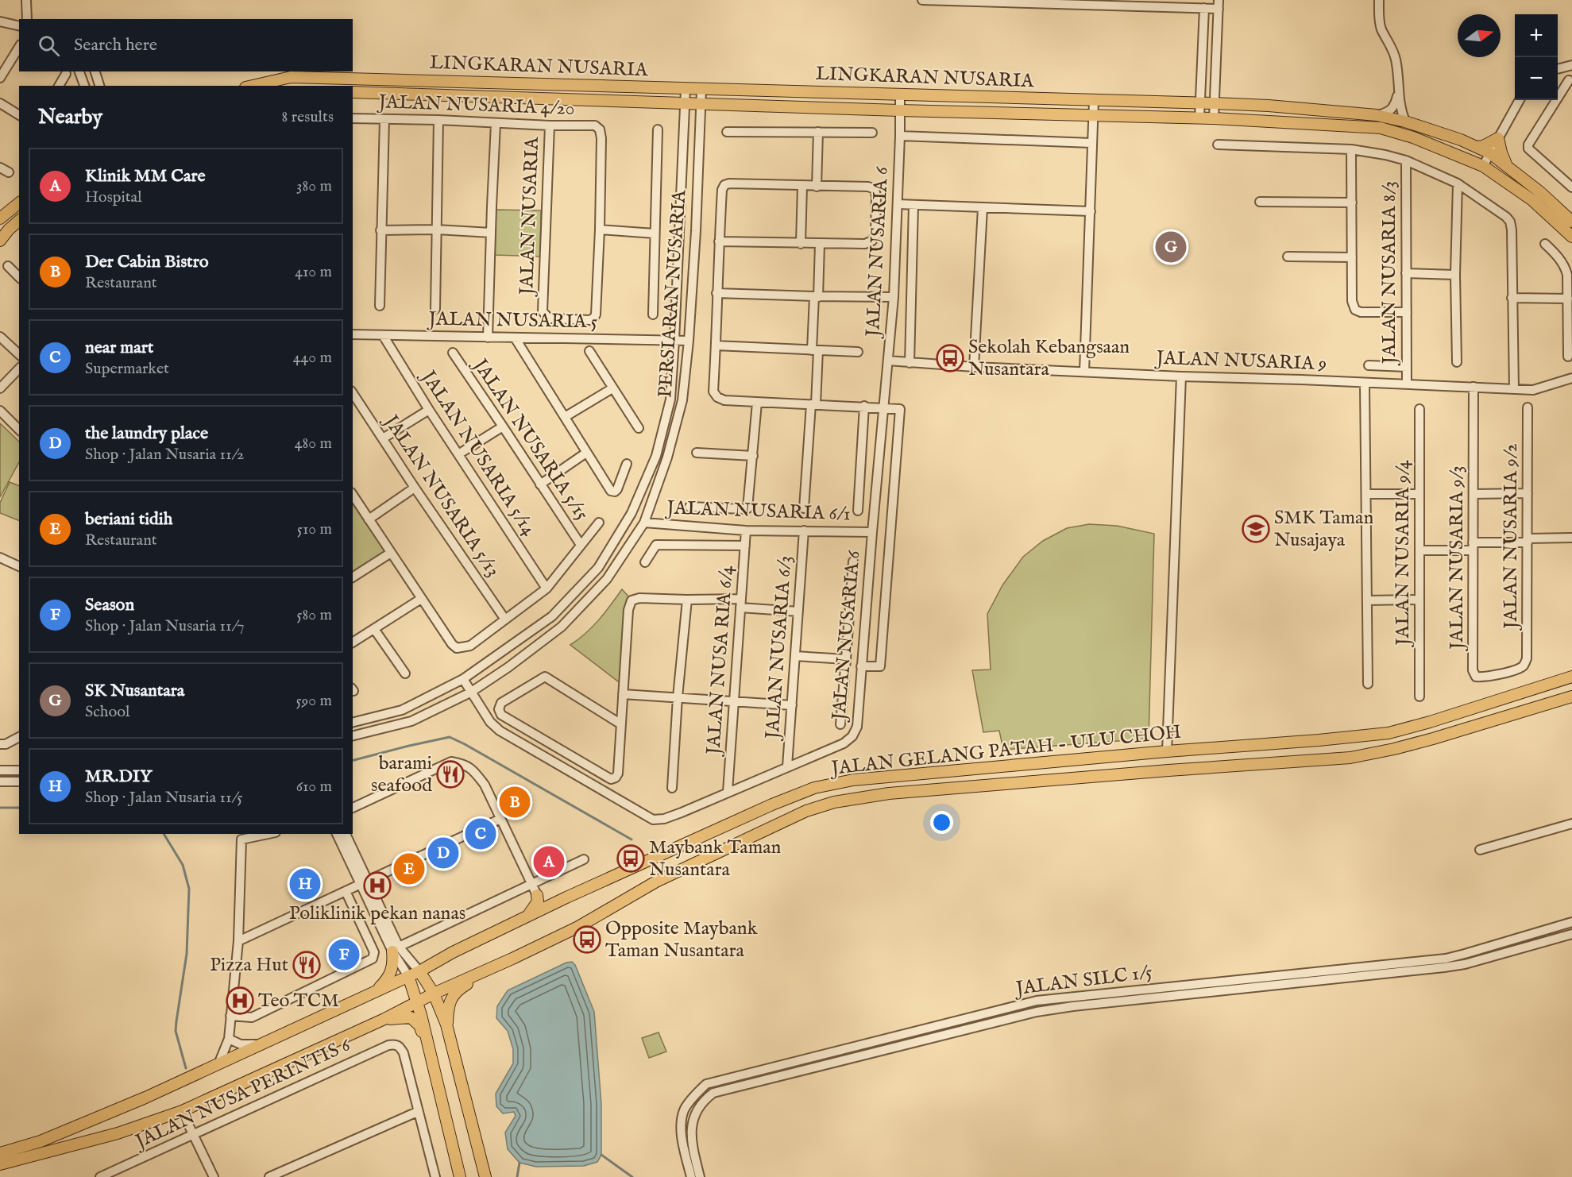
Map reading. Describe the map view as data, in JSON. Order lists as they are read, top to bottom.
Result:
{
  "streets": {
    "main road": ["LINGKARAN NUSARIA", "JALAN GELANG PATAH - ULU CHOH"],
    "street": [
      "JALAN NUSARIA 4/20",
      "JALAN NUSARIA",
      "JALAN NUSARIA 6",
      "JALAN NUSARIA 8/3",
      "PERSIARAN NUSARIA",
      "JALAN NUSARIA 5",
      "JALAN NUSARIA 9",
      "JALAN NUSARIA 5/15",
      "JALAN NUSARIA 5/14",
      "JALAN NUSARIA 5/13",
      "JALAN NUSARIA 6/1",
      "JALAN NUSARIA 9/2",
      "JALAN NUSARIA 9/4",
      "JALAN NUSARIA 9/3",
      "JALAN NUSARIA 6/3",
      "JALAN NUSA RIA 6/4",
      "JALAN SILC 1/5",
      "JALAN NUSA PERINTIS 6"
    ]
  },
  "crossings": [
    ["LINGKARAN NUSARIA", "JALAN NUSARIA 6"],
    ["LINGKARAN NUSARIA", "PERSIARAN NUSARIA"],
    ["JALAN NUSARIA 4/20", "JALAN NUSARIA"],
    ["JALAN NUSARIA 6", "PERSIARAN NUSARIA"],
    ["JALAN NUSARIA 6", "JALAN NUSARIA 9"],
    ["JALAN NUSARIA 6", "JALAN NUSARIA 6/1"],
    ["JALAN NUSARIA 6", "JALAN NUSARIA 6/3"],
    ["JALAN NUSARIA 6", "JALAN NUSA RIA 6/4"],
    ["PERSIARAN NUSARIA", "JALAN NUSARIA 5"],
    ["PERSIARAN NUSARIA", "JALAN NUSARIA 6/1"],
    ["JALAN NUSARIA 5", "JALAN NUSARIA 5/14"],
    ["JALAN NUSARIA 6/1", "JALAN NUSARIA 6/3"],
    ["JALAN NUSARIA 6/1", "JALAN NUSA RIA 6/4"],
    ["JALAN NUSARIA 9/2", "JALAN NUSARIA 9/3"]
  ],
  "places": {
    "bus stop": ["Sekolah Kebangsaan Nusantara", "Maybank Taman Nusantara", "Opposite Maybank Taman Nusantara"],
    "school or university": ["SMK Taman Nusajaya"],
    "restaurant": ["barami seafood", "Pizza Hut"],
    "hospital": ["Poliklinik pekan nanas", "Teo TCM"]
  },
  "north": "right",
  "page": {
    "map_buttons": ["+", "−"],
    "search": "Search here",
    "heading": ["Nearby", "8 results"],
    "list": [
      {
        "mark": "A",
        "name": "Klinik MM Care",
        "note": "Hospital",
        "value": "380 m"
      },
      {
        "mark": "B",
        "name": "Der Cabin Bistro",
        "note": "Restaurant",
        "value": "410 m"
      },
      {
        "mark": "C",
        "name": "near mart",
        "note": "Supermarket",
        "value": "440 m"
      },
      {
        "mark": "D",
        "name": "the laundry place",
        "note": "Shop · Jalan Nusaria 11/2",
        "value": "480 m"
      },
      {
        "mark": "E",
        "name": "beriani tidih",
        "note": "Restaurant",
        "value": "510 m"
      },
      {
        "mark": "F",
        "name": "Season",
        "note": "Shop · Jalan Nusaria 11/7",
        "value": "580 m"
      },
      {
        "mark": "G",
        "name": "SK Nusantara",
        "note": "School",
        "value": "590 m"
      },
      {
        "mark": "H",
        "name": "MR.DIY",
        "note": "Shop · Jalan Nusaria 11/5",
        "value": "610 m"
      }
    ],
    "pins": [
      "G",
      "B",
      "C",
      "D",
      "A",
      "E",
      "H",
      "F"
    ]
  }
}
